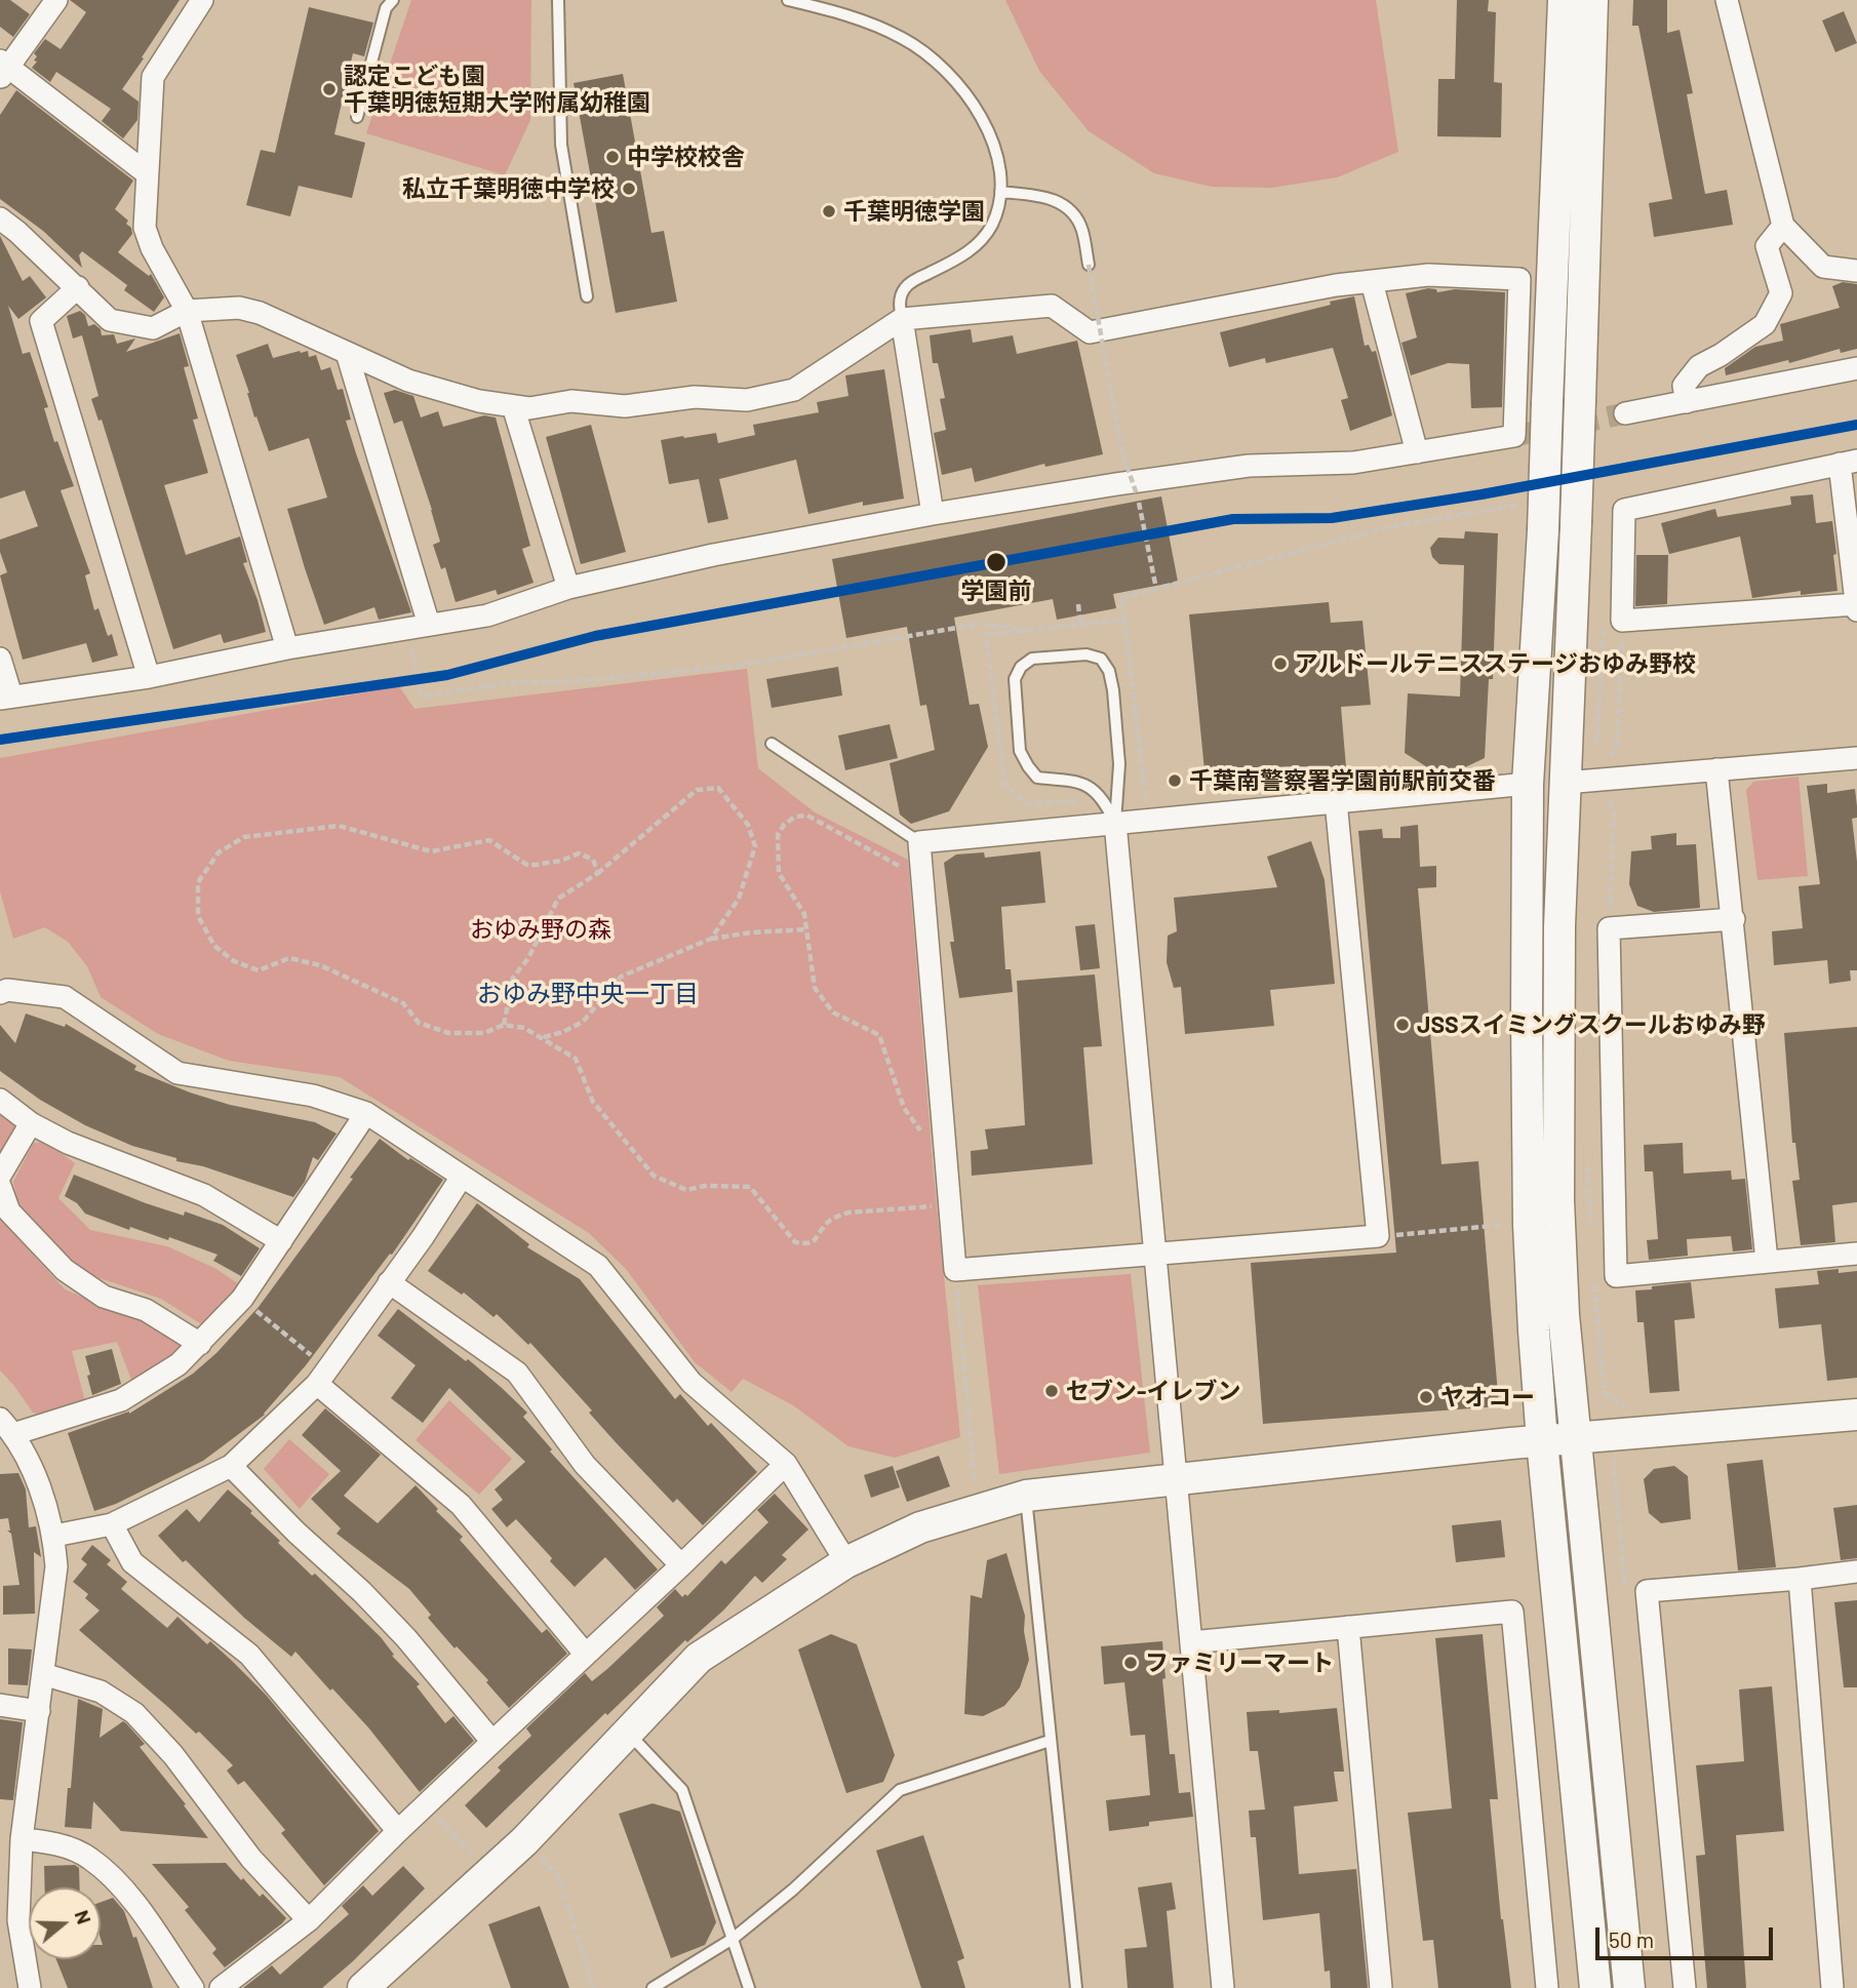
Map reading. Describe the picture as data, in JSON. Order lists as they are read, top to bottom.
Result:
{
  "districts": ["おゆみ野中央一丁目"],
  "parks": ["おゆみ野の森"],
  "places": [
    "認定こども園 千葉明徳短期大学附属幼稚園",
    "中学校校舎",
    "私立千葉明徳中学校",
    "千葉明徳学園",
    "学園前",
    "アルドールテニスステージおゆみ野校",
    "千葉南警察署学園前駅前交番",
    "JSSスイミングスクールおゆみ野",
    "セブン-イレブン",
    "ヤオコー",
    "ファミリーマート"
  ],
  "scale_bar": "50 m",
  "north": "right"
}
